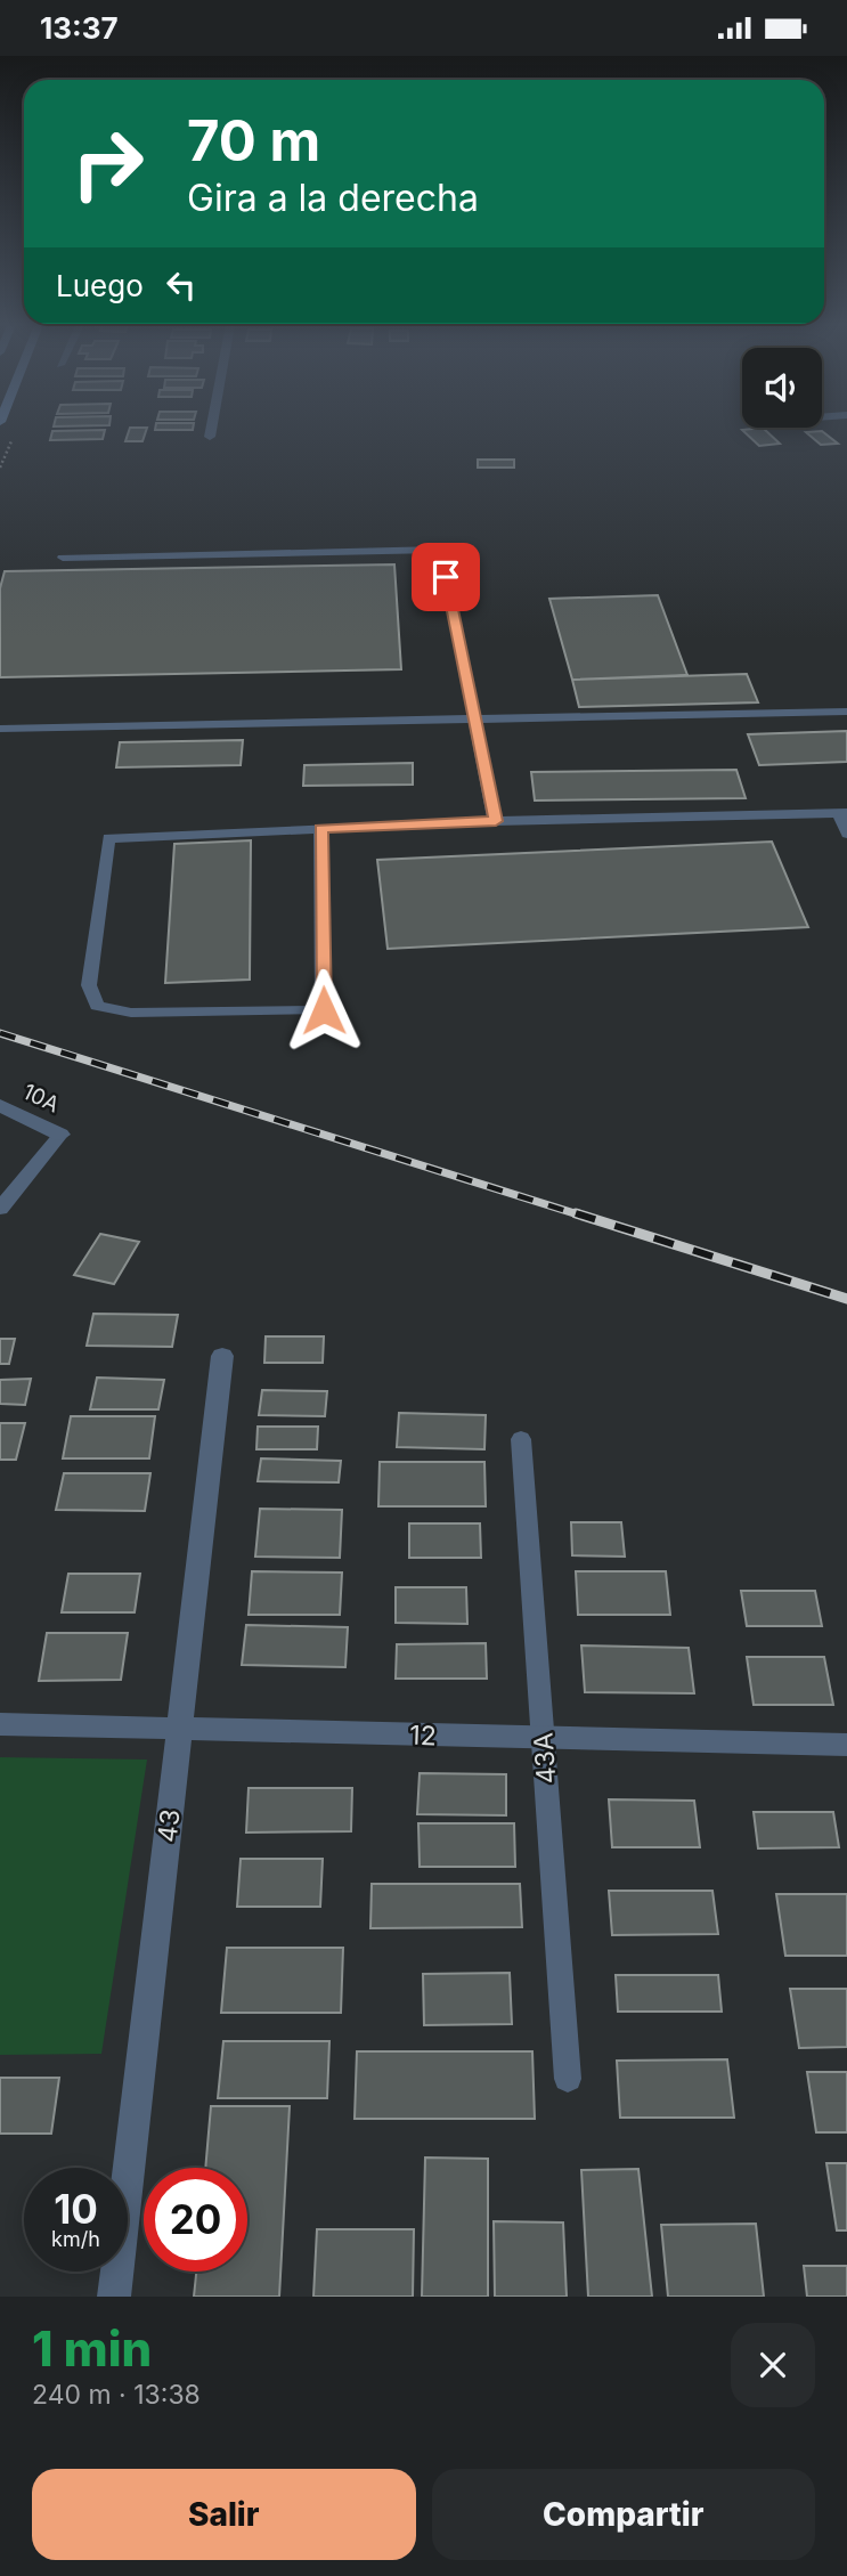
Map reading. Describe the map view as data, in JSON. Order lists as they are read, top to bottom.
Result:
{
  "streets": {
    "street": ["10A", "12", "43"],
    "lane": ["43A"]
  },
  "crossings": [
    ["12", "43A"],
    ["12", "43"]
  ],
  "page": {
    "status": "13:37",
    "turn": ["70 m", "Gira a la derecha"],
    "then": "Luego",
    "speed": "10 km/h",
    "limit": "20",
    "heading": ["1 min", "240 m · 13:38"],
    "buttons": ["Salir", "Compartir"]
  }
}
